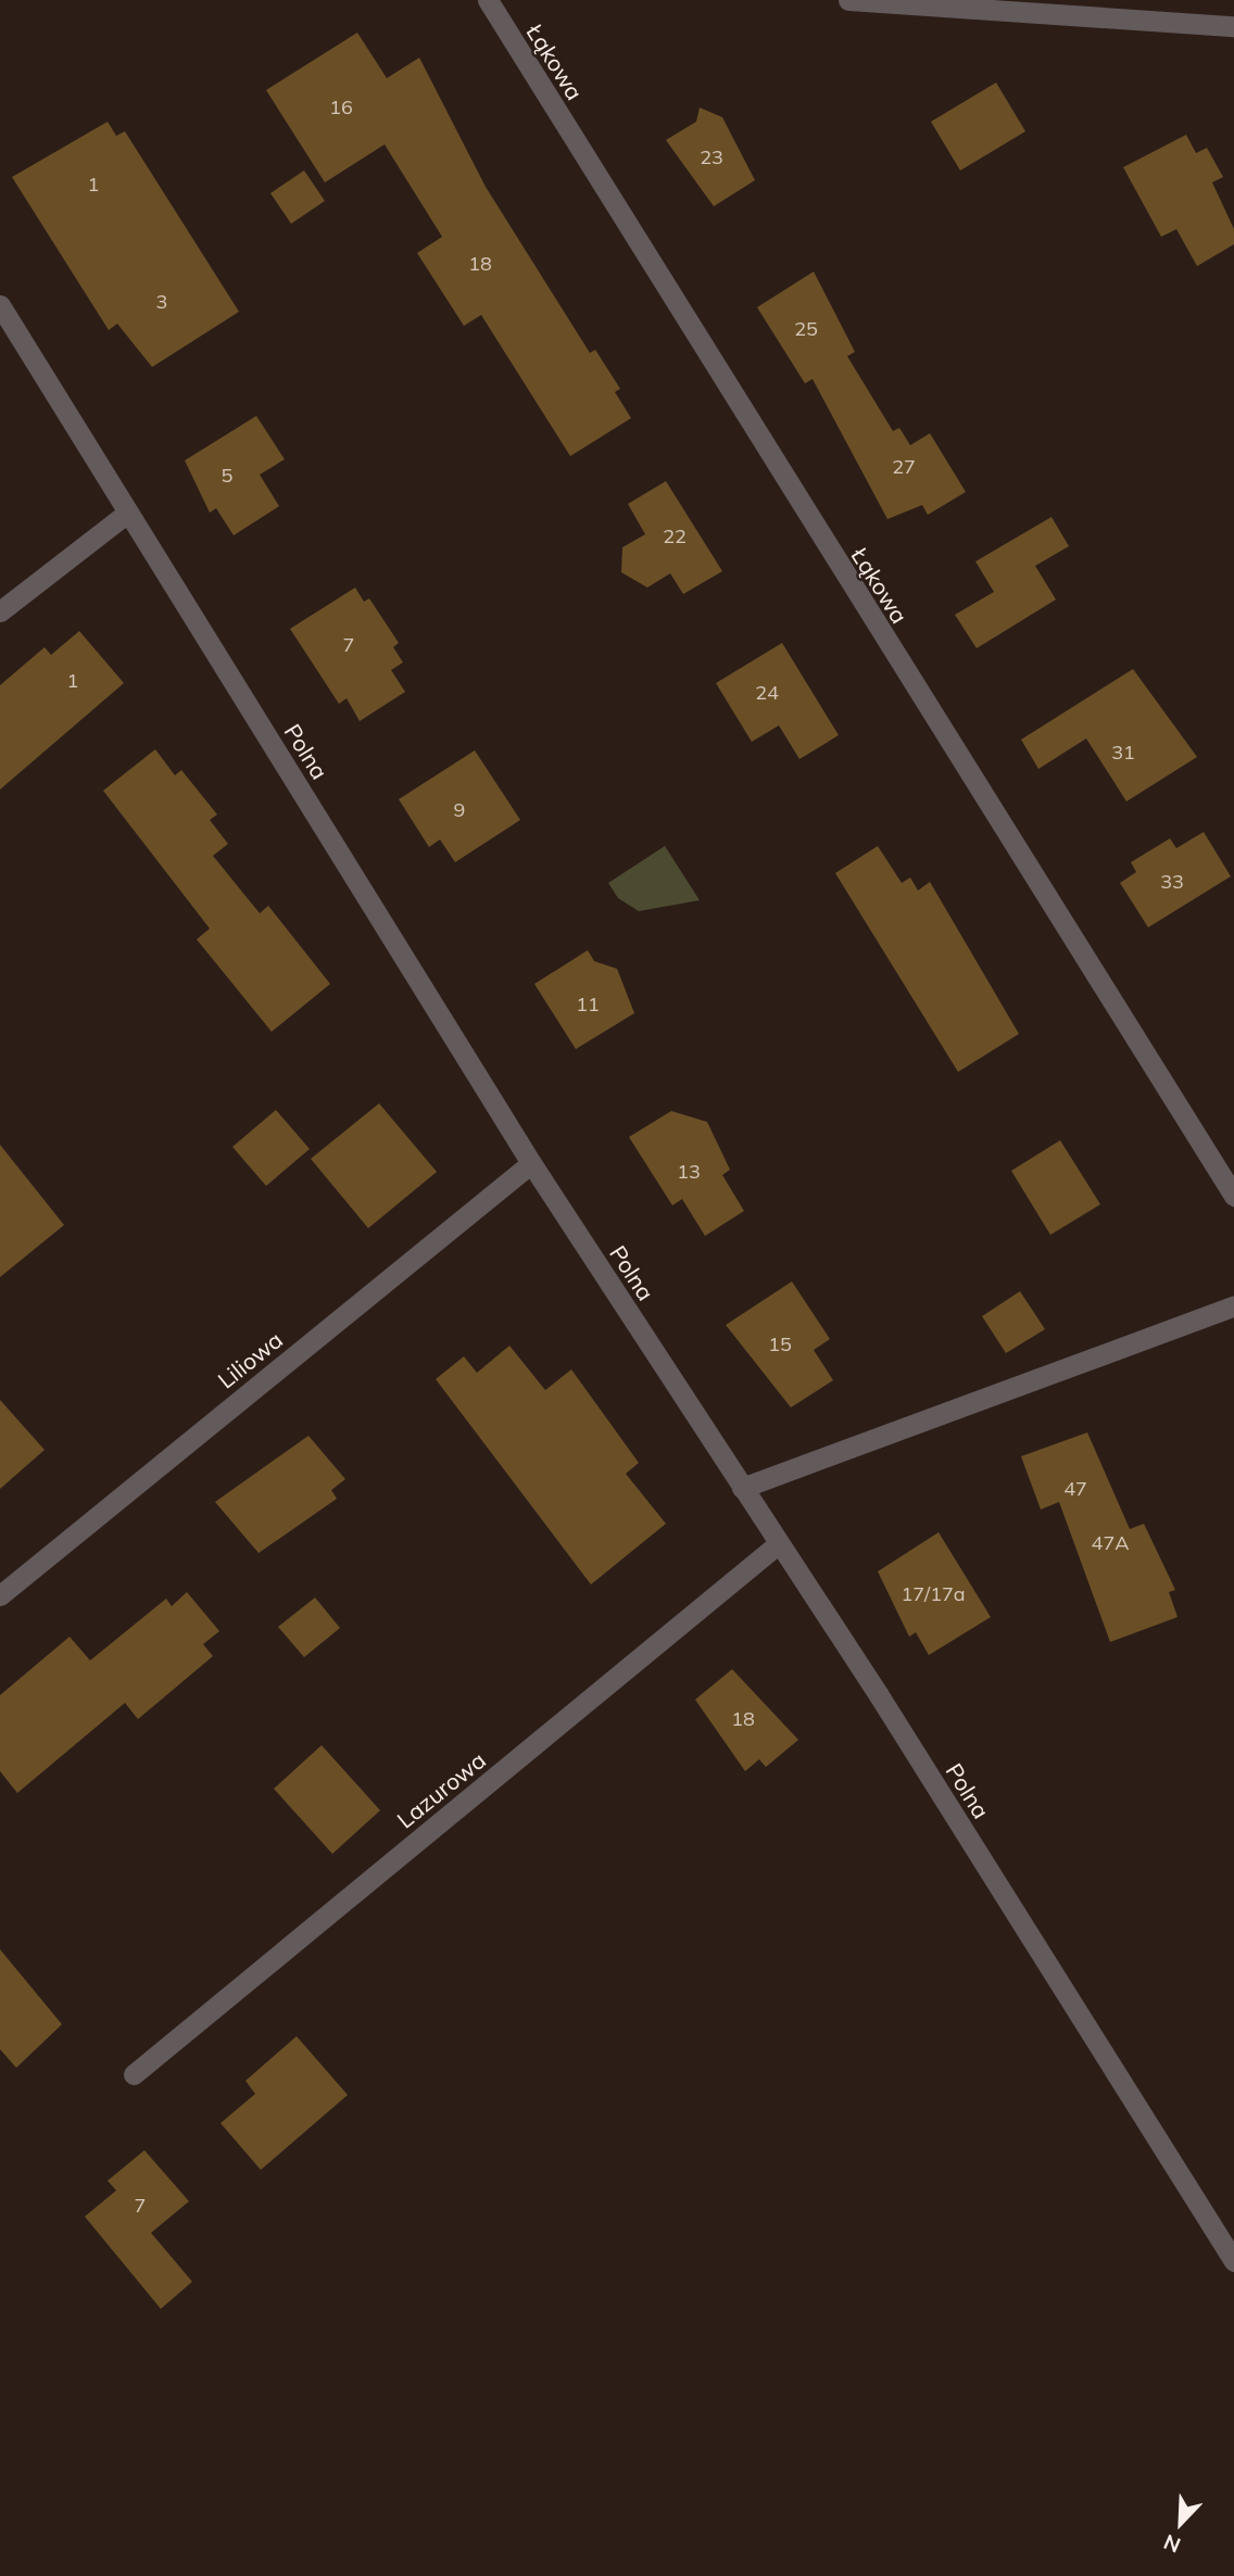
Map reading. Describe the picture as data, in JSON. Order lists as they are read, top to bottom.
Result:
{
  "streets": {
    "street": [
      "Łąkowa",
      "Polna",
      "Liliowa",
      "Lazurowa"
    ]
  },
  "crossings": [
    ["Polna", "Liliowa"],
    ["Polna", "Lazurowa"]
  ],
  "house_numbers": [
    "16",
    "23",
    "1",
    "18",
    "3",
    "25",
    "27",
    "5",
    "22",
    "7",
    "1",
    "24",
    "31",
    "9",
    "33",
    "11",
    "13",
    "15",
    "47",
    "47A",
    "17/17a",
    "18",
    "7"
  ],
  "north": "bottom left"
}
